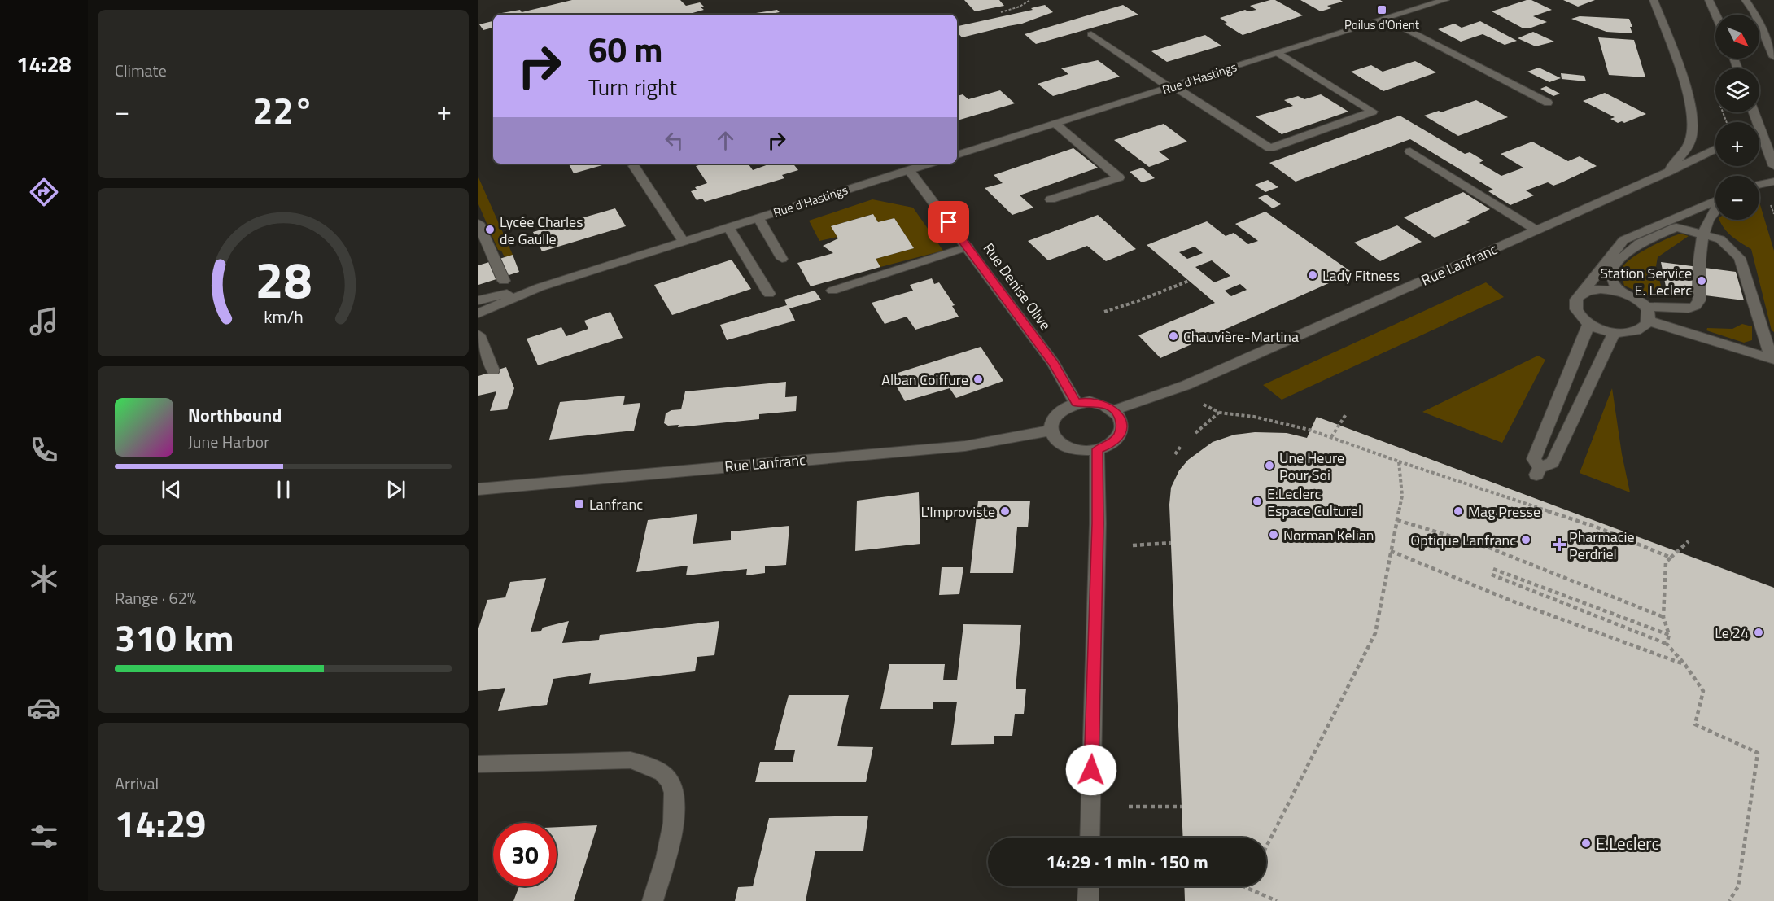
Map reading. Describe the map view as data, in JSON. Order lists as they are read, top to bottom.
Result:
{
  "streets": {
    "street": ["Rue d'Hastings", "Rue Lanfranc", "Rue Denise Olive"]
  },
  "crossings": [
    ["Rue d'Hastings", "Rue Denise Olive"],
    ["Rue Lanfranc", "Rue Denise Olive"]
  ],
  "places": {
    "transit": ["Poilus d'Orient", "Lanfranc"],
    "other": [
      "Lycée Charles de Gaulle",
      "Lady Fitness",
      "Station Service E. Leclerc",
      "Chauvière-Martina",
      "Alban Coiffure",
      "Une Heure Pour Soi",
      "E.Leclerc Espace Culturel",
      "L'Improviste",
      "Mag Presse",
      "Norman Kelian",
      "Optique Lanfranc",
      "Le 24",
      "E.Leclerc"
    ],
    "health": ["Pharmacie Perdriel"]
  },
  "north": "bottom right",
  "page": {
    "tabs": "14:28",
    "tile": [
      "Climate",
      ["Range · 62%", "310 km"],
      ["Arrival", "14:29"]
    ],
    "map_buttons": ["+", "−"],
    "turn": ["60 m", "Turn right"],
    "heat": ["−", "22°", "+"],
    "song": ["Northbound", "June Harbor"],
    "limit": "30",
    "trip": "14:29 · 1 min · 150 m",
    "gauge": ["28", "km/h"]
  }
}
